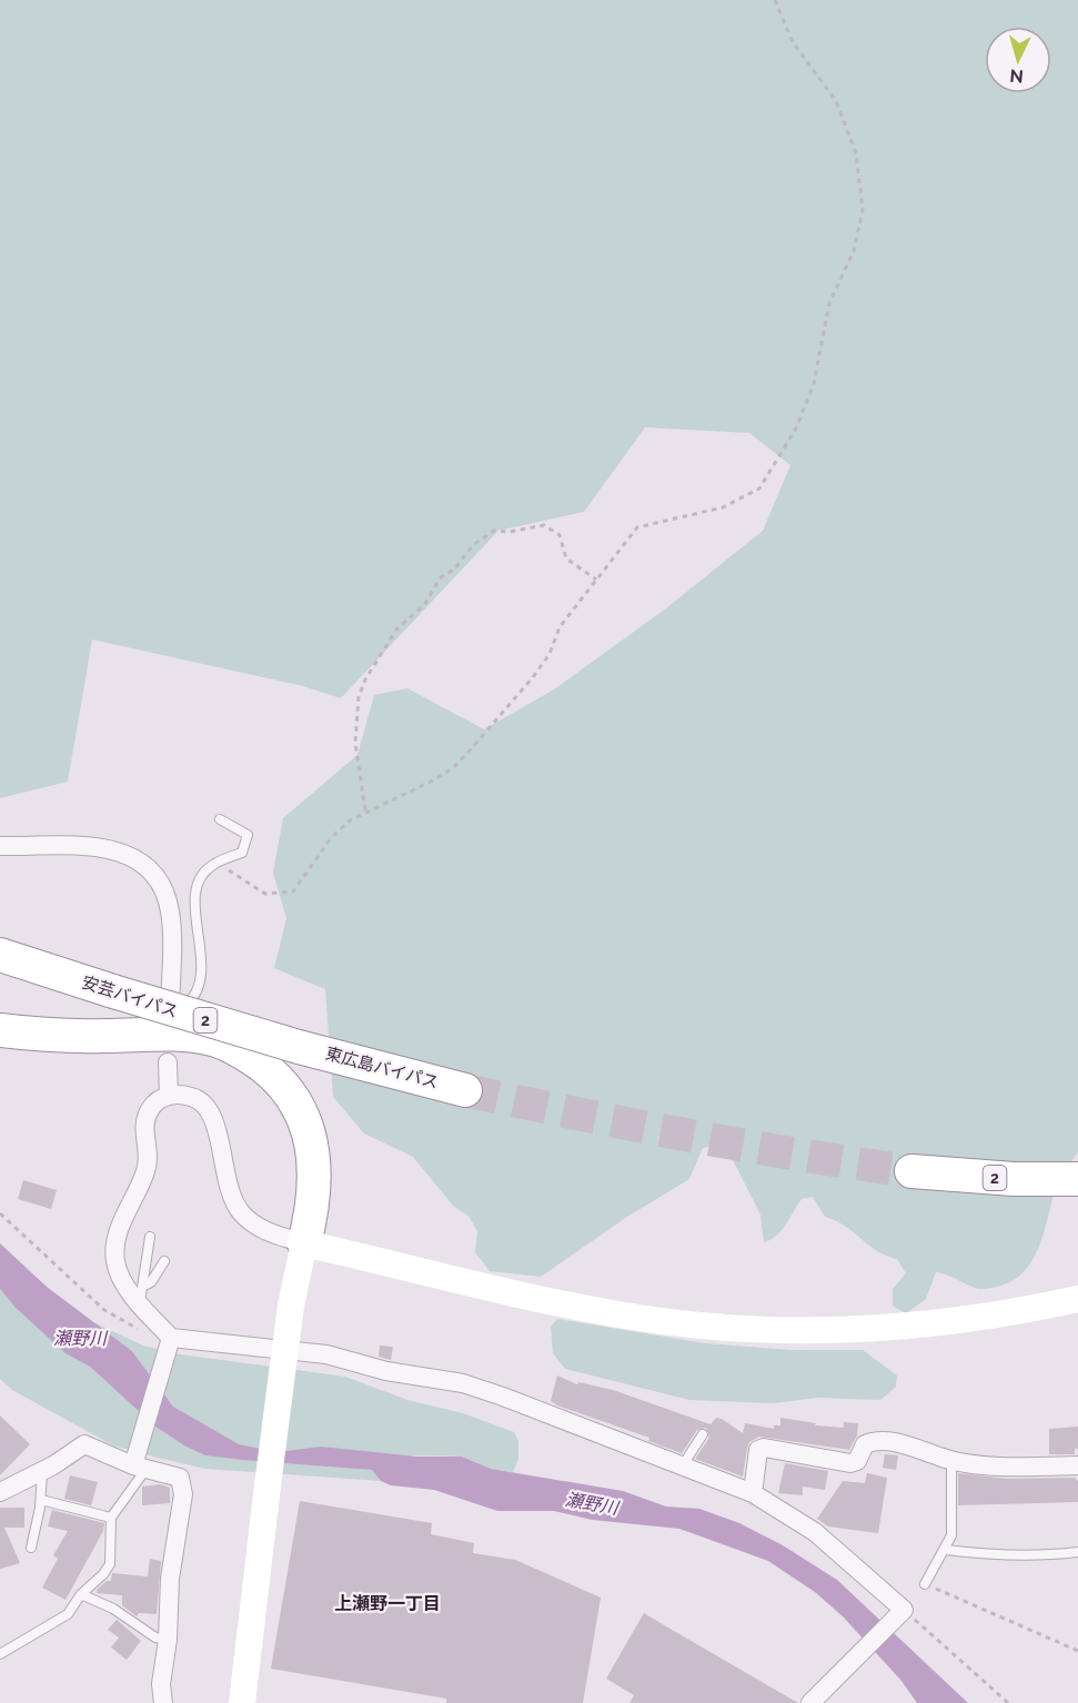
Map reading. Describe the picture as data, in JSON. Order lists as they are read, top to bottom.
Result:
{
  "streets": {
    "highway": ["安芸バイパス", "2", "東広島バイパス"]
  },
  "crossings": [
    ["安芸バイパス", "東広島バイパス"]
  ],
  "districts": ["上瀬野一丁目"],
  "water": ["瀬野川"],
  "north": "bottom"
}
